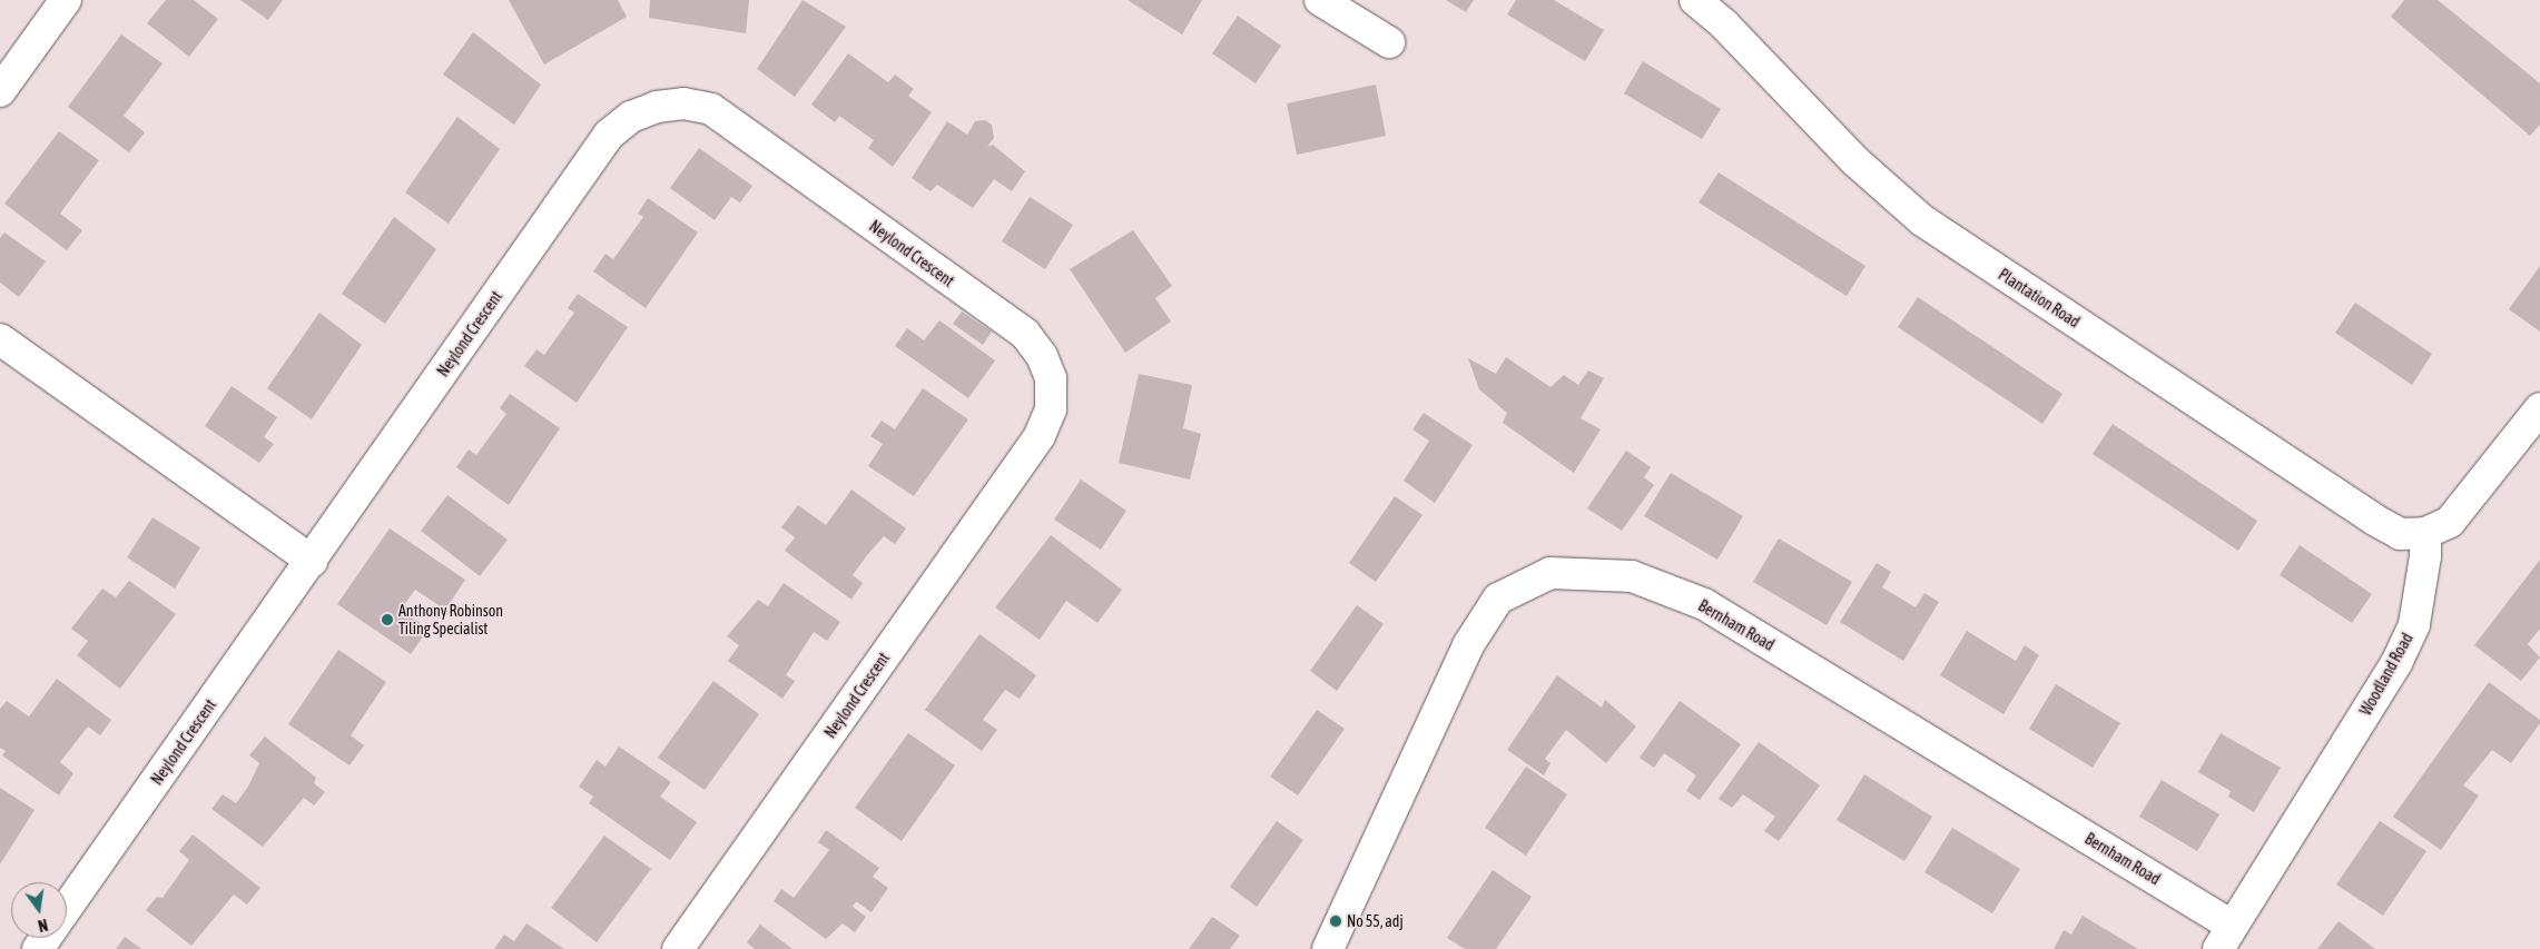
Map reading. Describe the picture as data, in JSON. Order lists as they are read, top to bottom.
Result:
{
  "streets": {
    "street": [
      "Neylond Crescent",
      "Plantation Road",
      "Bernham Road",
      "Woodland Road"
    ]
  },
  "crossings": [
    ["Plantation Road", "Woodland Road"],
    ["Bernham Road", "Woodland Road"]
  ],
  "places": ["Anthony Robinson Tiling Specialist", "No 55, adj"],
  "north": "bottom"
}
